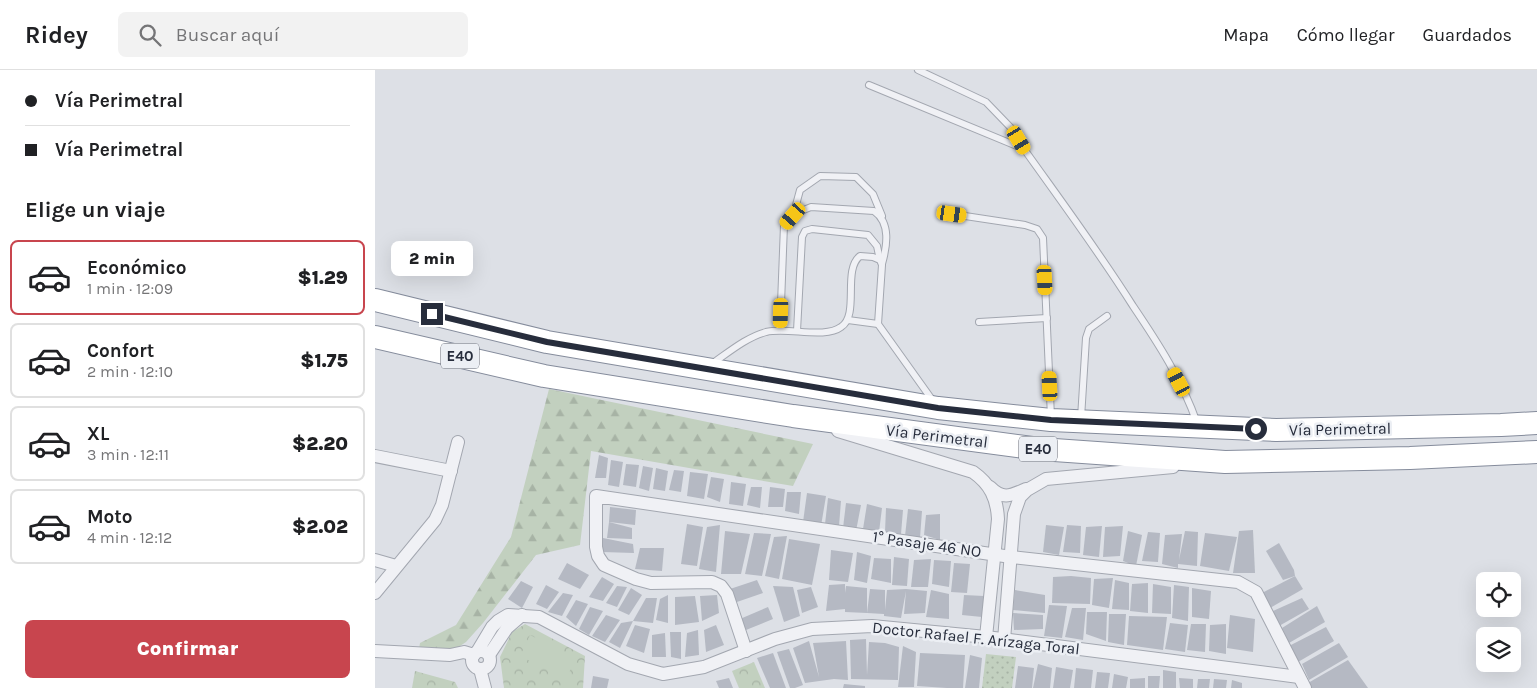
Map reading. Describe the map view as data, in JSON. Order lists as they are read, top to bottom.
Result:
{
  "streets": {
    "highway": ["E40", "Vía Perimetral"],
    "street": ["1° Pasaje 46 NO", "Doctor Rafael F. Arízaga Toral"]
  },
  "crossings": [
    ["1° Pasaje 46 NO", "Doctor Rafael F. Arízaga Toral"]
  ],
  "page": {
    "header": "Ridey",
    "search": "Buscar aquí",
    "nav": ["Mapa", "Cómo llegar", "Guardados"],
    "banner": ["Vía Perimetral", "Vía Perimetral"],
    "heading": "Elige un viaje",
    "list": [
      {
        "name": "Económico",
        "note": "1 min · 12:09",
        "value": "$1.29"
      },
      {
        "name": "Confort",
        "note": "2 min · 12:10",
        "value": "$1.75"
      },
      {
        "name": "XL",
        "note": "3 min · 12:11",
        "value": "$2.20"
      },
      {
        "name": "Moto",
        "note": "4 min · 12:12",
        "value": "$2.02"
      }
    ],
    "bubble": "2 min",
    "buttons": "Confirmar"
  }
}
